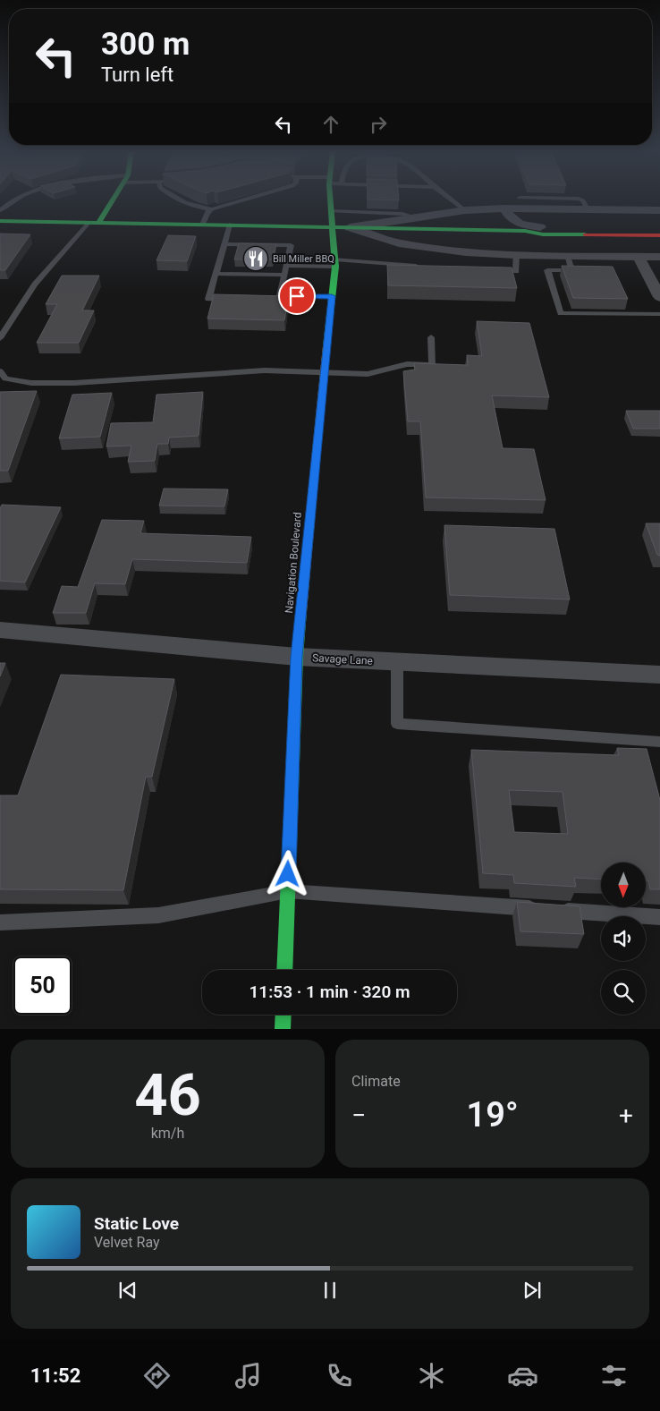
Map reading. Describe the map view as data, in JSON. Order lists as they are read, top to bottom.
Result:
{
  "streets": {
    "main road": ["Navigation Boulevard"],
    "street": ["Savage Lane"]
  },
  "crossings": [
    ["Navigation Boulevard", "Savage Lane"]
  ],
  "places": {
    "restaurant": ["Bill Miller BBQ"]
  },
  "north": "bottom",
  "page": {
    "turn": ["300 m", "Turn left"],
    "limit": "50",
    "trip": "11:53 · 1 min · 320 m",
    "tile": [
      ["46", "km/h"],
      "Climate"
    ],
    "heat": ["−", "19°", "+"],
    "song": ["Static Love", "Velvet Ray"],
    "tabs": "11:52"
  }
}
